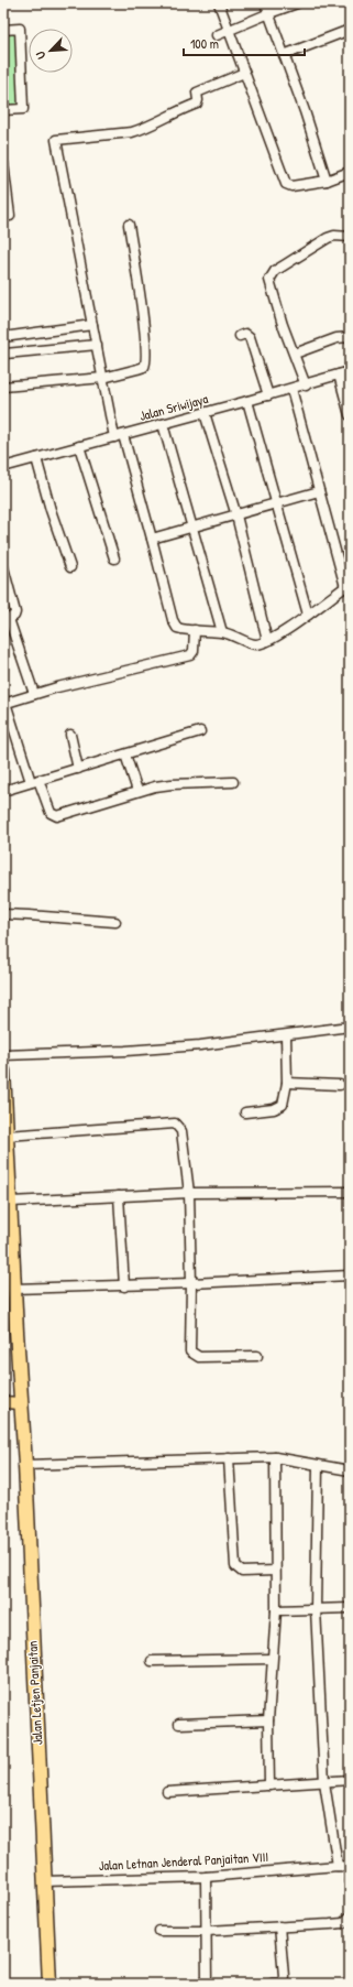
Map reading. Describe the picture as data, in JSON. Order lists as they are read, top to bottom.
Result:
{
  "streets": {
    "highway": ["Jalan Letjen Panjaitan"],
    "street": ["Jalan Sriwijaya", "Jalan Letnan Jenderal Panjaitan VIII"]
  },
  "crossings": [
    ["Jalan Letjen Panjaitan", "Jalan Letnan Jenderal Panjaitan VIII"]
  ],
  "scale_bar": "100 m",
  "north": "bottom left"
}
